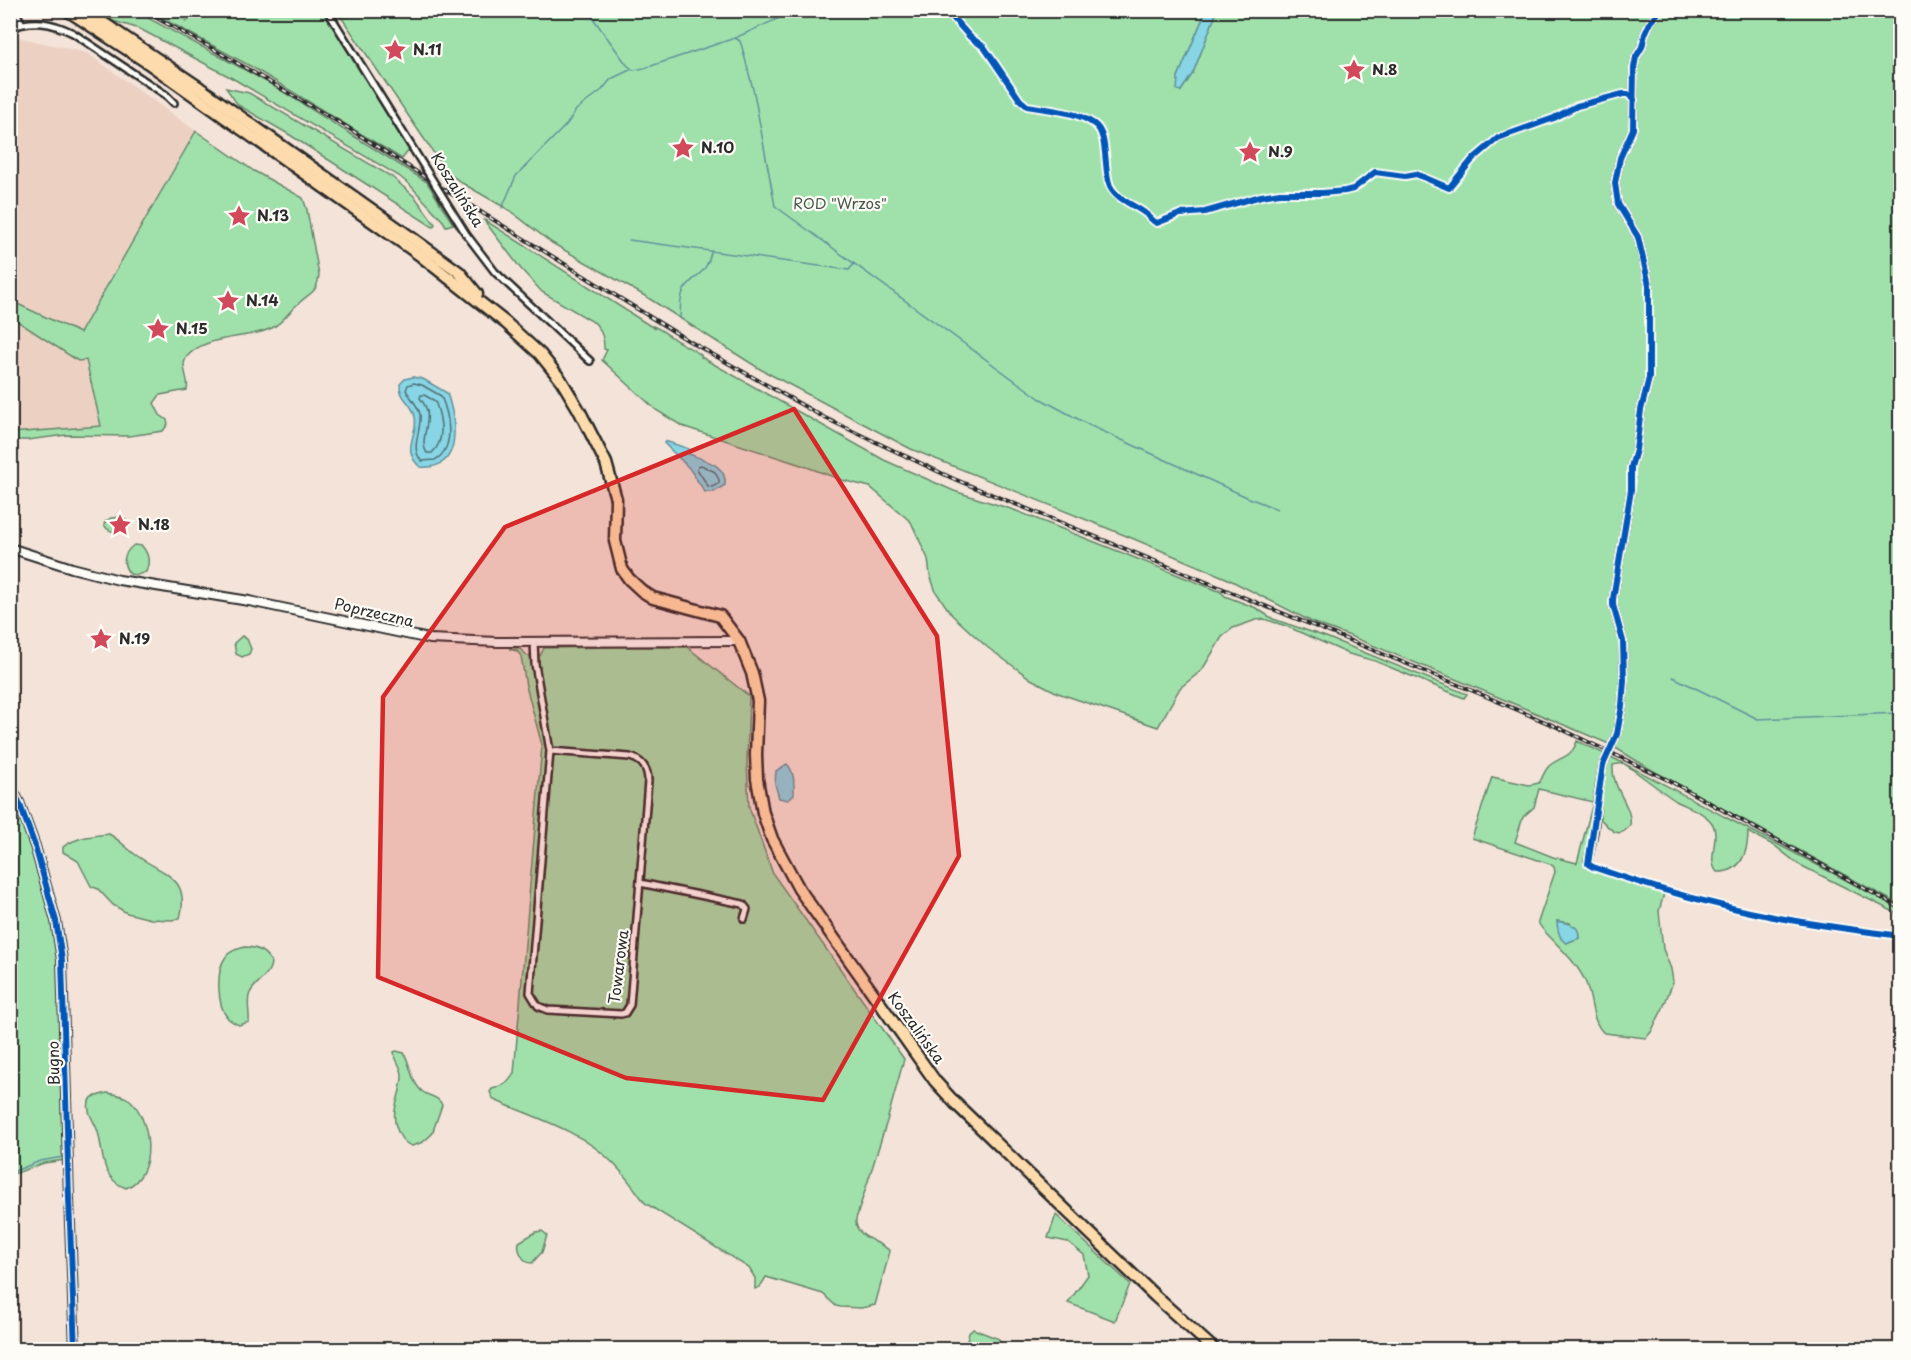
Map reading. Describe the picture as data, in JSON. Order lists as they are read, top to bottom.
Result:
{
  "streets": {
    "highway": ["Koszalińska"],
    "street": ["Poprzeczna", "Towarowa", "Bugno"]
  },
  "crossings": [
    ["Koszalińska", "Poprzeczna"]
  ],
  "parks": ["ROD \"Wrzos\""],
  "places": {
    "place": [
      "N.11",
      "N.8",
      "N.10",
      "N.9",
      "N.13",
      "N.14",
      "N.15",
      "N.18",
      "N.19"
    ]
  }
}
